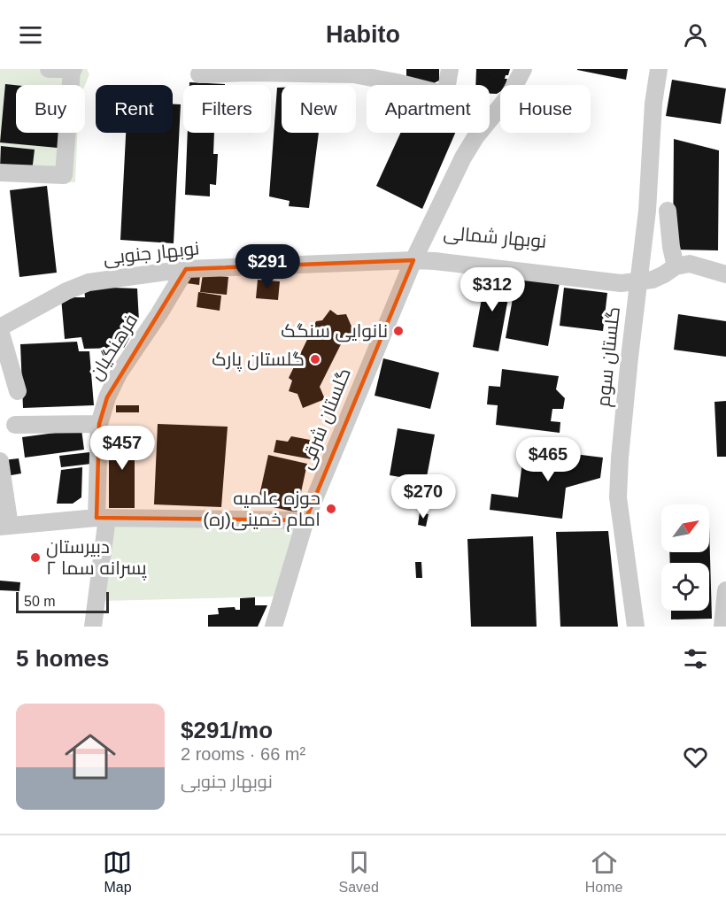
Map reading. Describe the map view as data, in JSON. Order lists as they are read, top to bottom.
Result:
{
  "streets": {
    "street": [
      "نوبهار شمالی",
      "نوبهار جنوبی",
      "فرهنگیان",
      "گلستان سوم",
      "گلستان شرقی"
    ]
  },
  "crossings": [
    ["نوبهار شمالی", "نوبهار جنوبی"],
    ["نوبهار شمالی", "گلستان سوم"],
    ["نوبهار شمالی", "گلستان شرقی"],
    ["نوبهار جنوبی", "فرهنگیان"],
    ["نوبهار جنوبی", "گلستان شرقی"]
  ],
  "places": [
    "نانوایی سنگک",
    "گلستان پارک",
    "حوزه علمیه امام خمینی(ره)",
    "دبیرستان پسرانه سما ۲"
  ],
  "scale_bar": "50 m",
  "north": "top right",
  "page": {
    "header": "Habito",
    "chip": [
      "Buy",
      "Rent",
      "Filters",
      "New",
      "Apartment",
      "House"
    ],
    "price": [
      "$291",
      "$312",
      "$457",
      "$465",
      "$270"
    ],
    "scale": "50 m",
    "heading": "5 homes",
    "list": [
      {
        "name": "$291/mo",
        "note": "2 rooms · 66 m² · نوبهار جنوبی"
      }
    ],
    "tabs": ["Map", "Saved", "Home"]
  }
}
